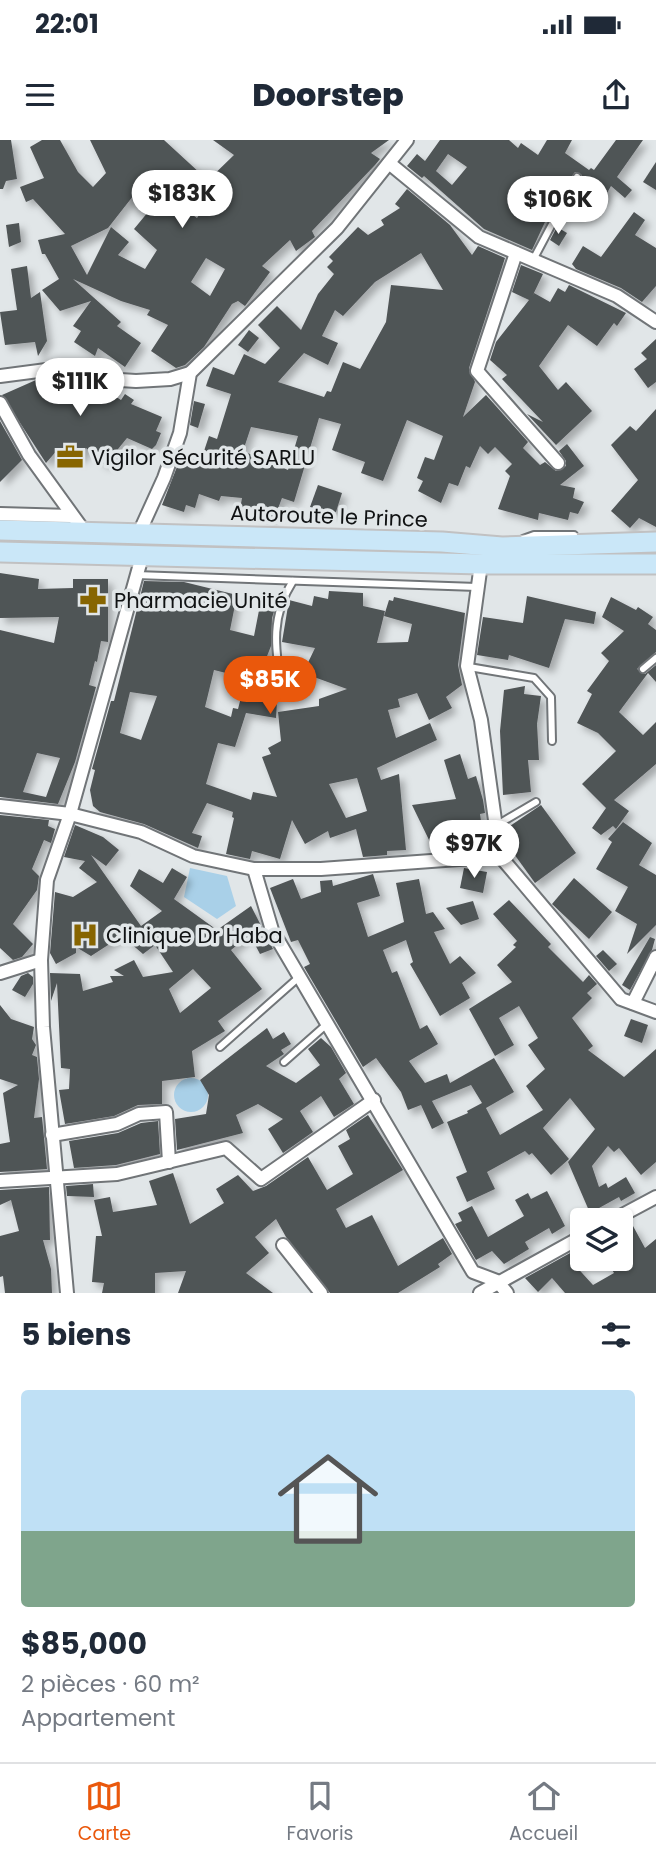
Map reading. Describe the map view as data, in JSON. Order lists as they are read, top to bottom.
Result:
{
  "streets": {
    "main road": ["Autoroute le Prince"]
  },
  "places": {
    "office": ["Vigilor Sécurité SARLU"],
    "pharmacy": ["Pharmacie Unité"],
    "hospital": ["Clinique Dr Haba"]
  },
  "page": {
    "status": "22:01",
    "header": "Doorstep",
    "price": [
      "$183K",
      "$106K",
      "$111K",
      "$85K",
      "$97K"
    ],
    "heading": "5 biens",
    "list": [
      {
        "name": "$85,000",
        "note": "2 pièces · 60 m² · Appartement"
      }
    ],
    "tabs": ["Carte", "Favoris", "Accueil"]
  }
}
